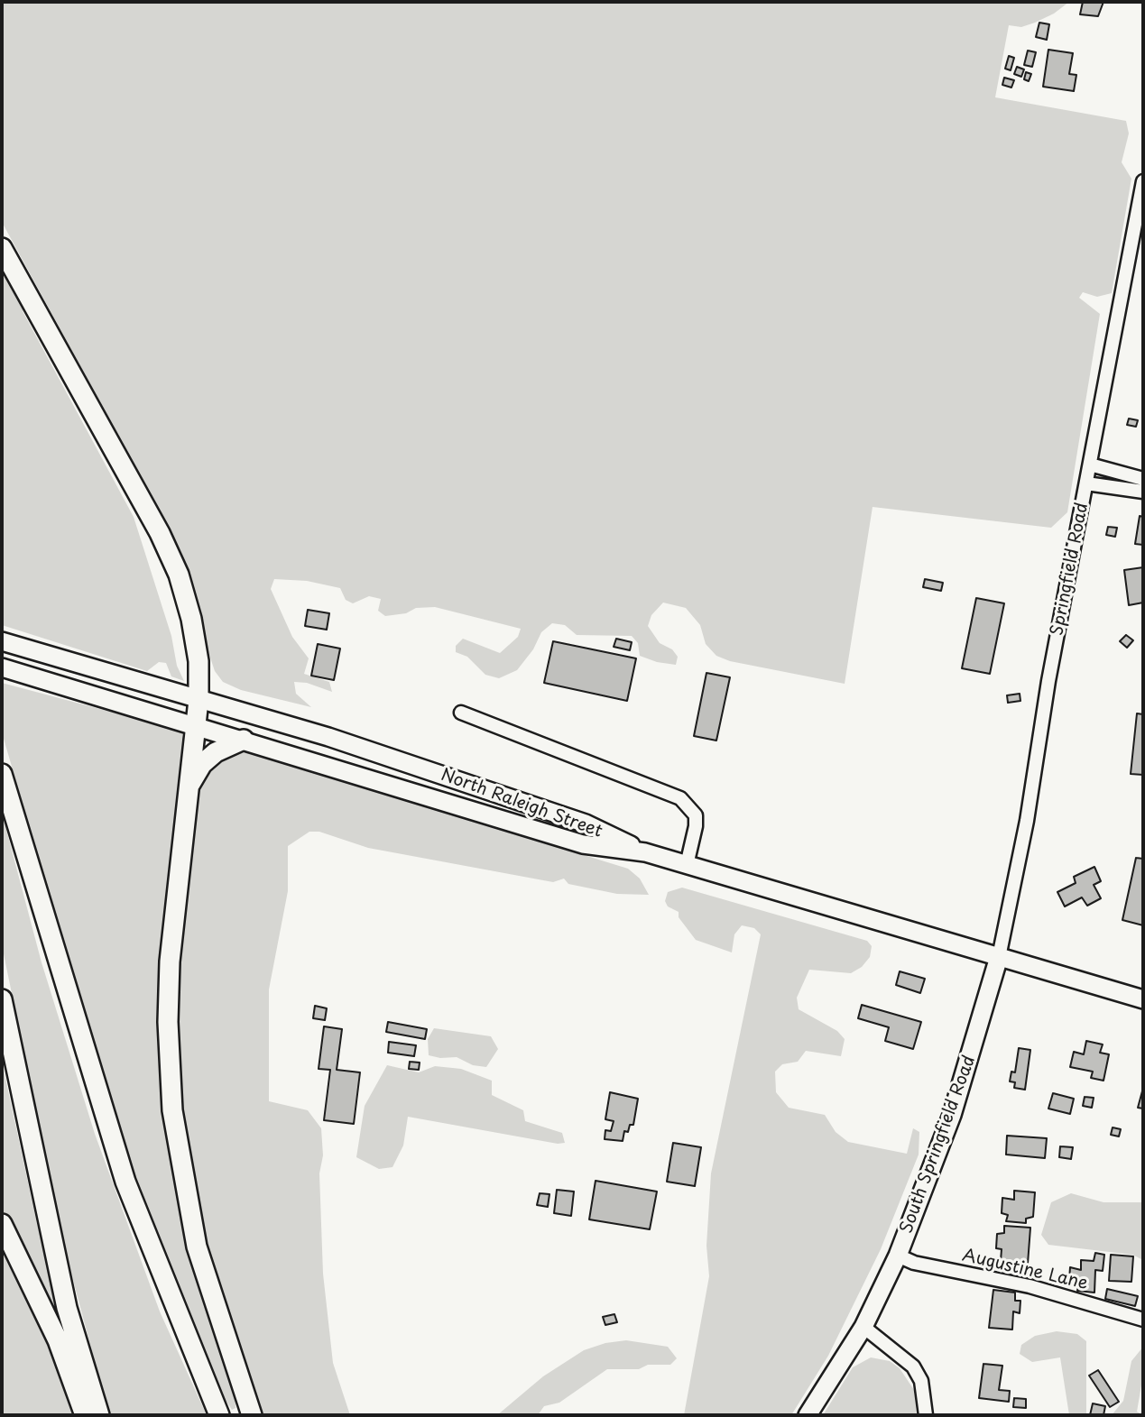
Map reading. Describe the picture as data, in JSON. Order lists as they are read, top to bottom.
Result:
{
  "streets": {
    "main road": ["North Raleigh Street", "South Springfield Road"],
    "street": ["Springfield Road", "Augustine Lane"]
  },
  "crossings": [
    ["Springfield Road", "South Springfield Road"],
    ["South Springfield Road", "Augustine Lane"]
  ]
}
